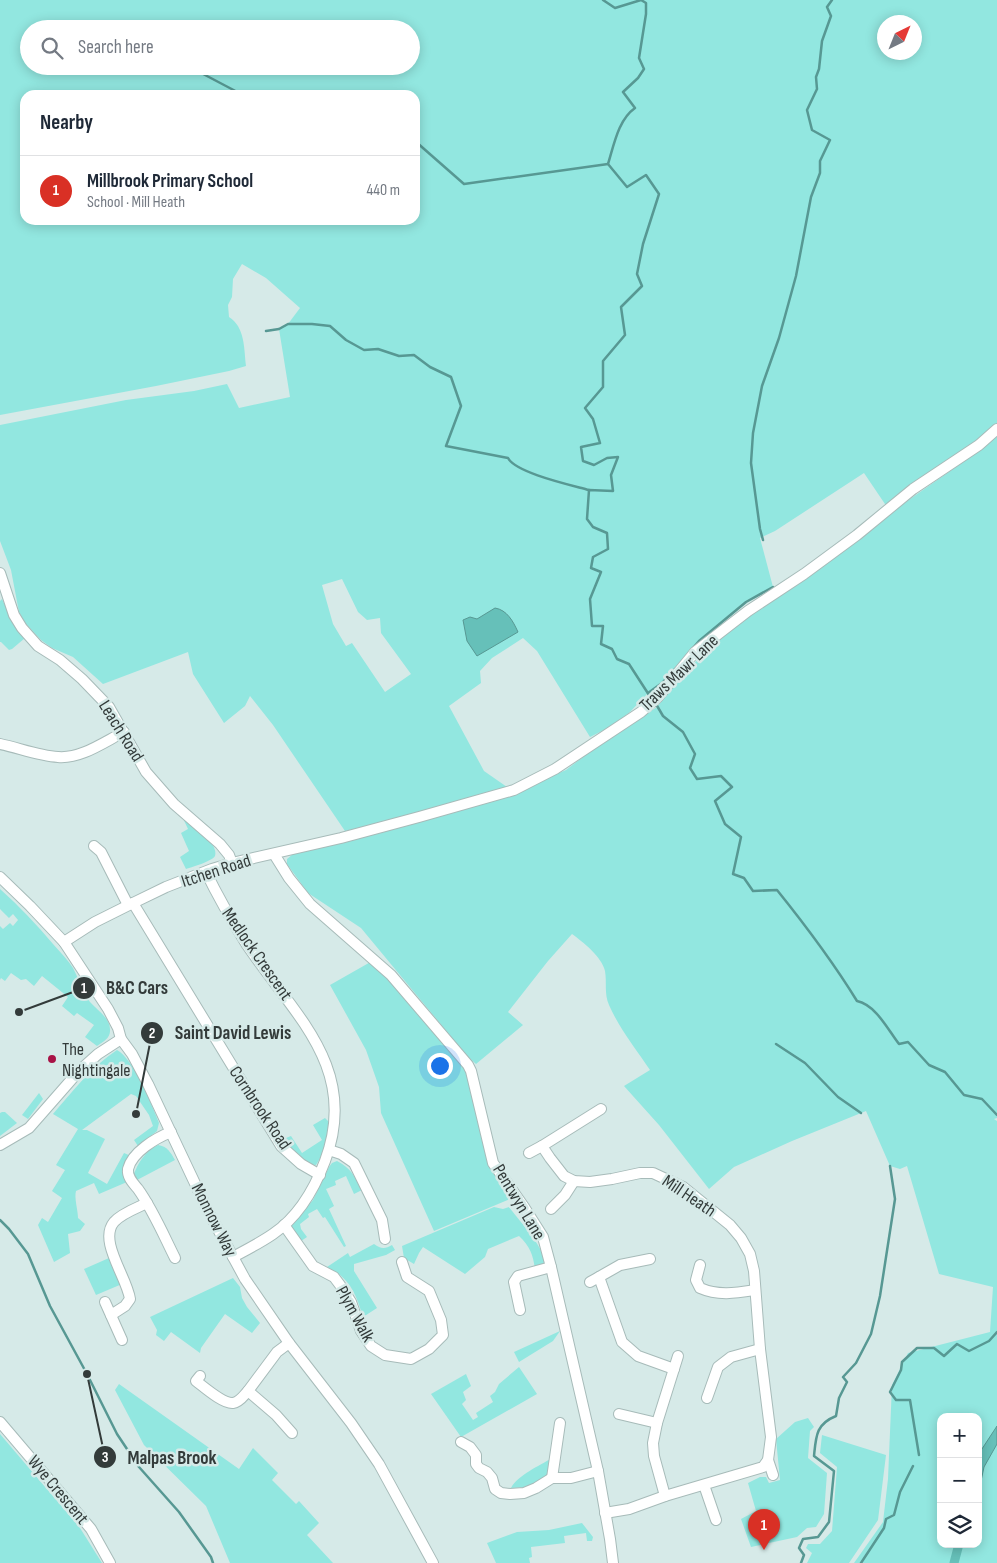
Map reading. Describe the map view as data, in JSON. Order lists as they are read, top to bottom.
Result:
{
  "streets": {
    "street": [
      "Traws Mawr Lane",
      "Leach Road",
      "Itchen Road",
      "Medlock Crescent",
      "Cornbrook Road",
      "Mill Heath",
      "Pentwyn Lane",
      "Monnow Way",
      "Plym Walk",
      "Wye Crescent"
    ]
  },
  "crossings": [
    ["Traws Mawr Lane", "Itchen Road"],
    ["Leach Road", "Itchen Road"],
    ["Itchen Road", "Medlock Crescent"],
    ["Itchen Road", "Cornbrook Road"],
    ["Itchen Road", "Pentwyn Lane"],
    ["Itchen Road", "Monnow Way"],
    ["Medlock Crescent", "Cornbrook Road"],
    ["Medlock Crescent", "Monnow Way"],
    ["Medlock Crescent", "Plym Walk"]
  ],
  "places": [
    "B&C Cars",
    "The Nightingale",
    "Saint David Lewis",
    "Malpas Brook"
  ],
  "north": "top right",
  "page": {
    "search": "Search here",
    "heading": "Nearby",
    "list": [
      {
        "mark": "1",
        "name": "Millbrook Primary School",
        "note": "School · Mill Heath",
        "value": "440 m"
      }
    ],
    "map_buttons": ["+", "−"],
    "pins": "1"
  }
}
